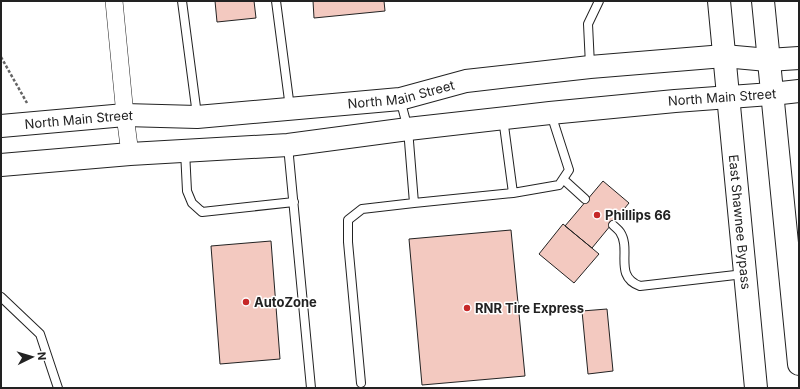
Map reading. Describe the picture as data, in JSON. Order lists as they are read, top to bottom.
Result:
{
  "streets": {
    "main road": ["North Main Street", "East Shawnee Bypass"]
  },
  "crossings": [
    ["North Main Street", "East Shawnee Bypass"]
  ],
  "places": ["Phillips 66", "AutoZone", "RNR Tire Express"],
  "north": "right"
}
